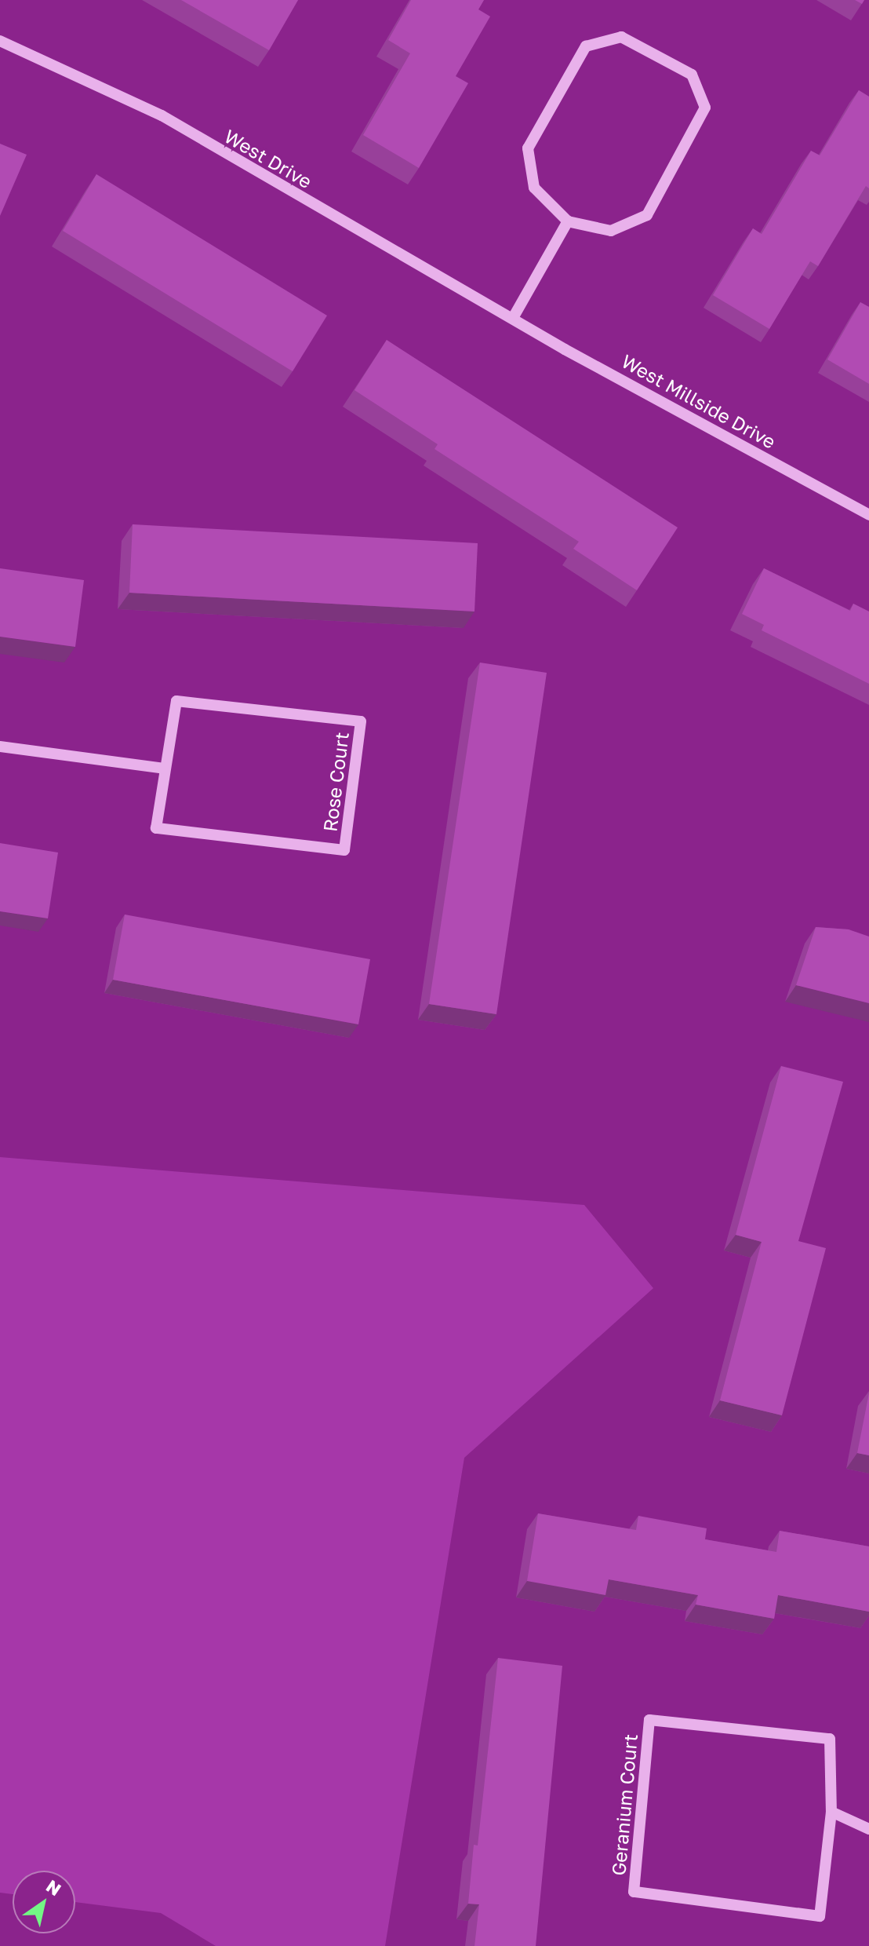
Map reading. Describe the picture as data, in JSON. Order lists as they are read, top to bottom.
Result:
{
  "streets": {
    "street": [
      "West Drive",
      "West Millside Drive",
      "Rose Court",
      "Geranium Court"
    ]
  },
  "crossings": [
    ["West Drive", "West Millside Drive"]
  ],
  "north": "top right"
}
